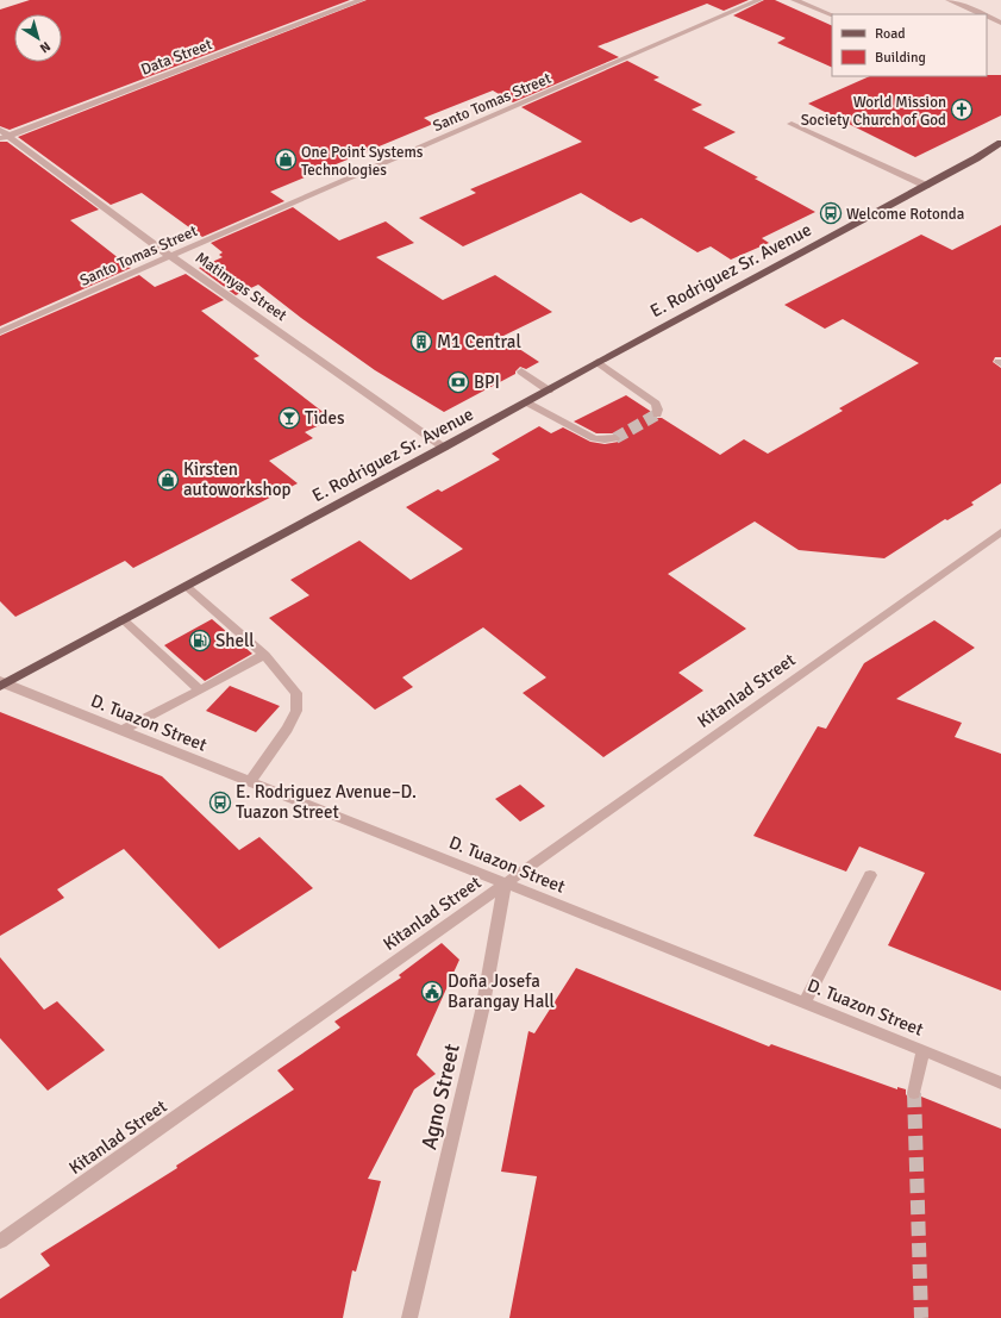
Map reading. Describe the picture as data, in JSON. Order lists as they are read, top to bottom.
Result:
{
  "streets": {
    "main road": ["E. Rodriguez Sr. Avenue"],
    "street": [
      "Data Street",
      "Santo Tomas Street",
      "Matimyas Street",
      "Kitanlad Street",
      "D. Tuazon Street",
      "Agno Street"
    ]
  },
  "crossings": [
    ["Data Street", "Matimyas Street"],
    ["Santo Tomas Street", "Matimyas Street"],
    ["E. Rodriguez Sr. Avenue", "Matimyas Street"],
    ["E. Rodriguez Sr. Avenue", "D. Tuazon Street"],
    ["Kitanlad Street", "D. Tuazon Street"],
    ["Kitanlad Street", "Agno Street"],
    ["D. Tuazon Street", "Agno Street"]
  ],
  "places": {
    "church": ["World Mission Society Church of God"],
    "shop": ["One Point Systems Technologies", "Kirsten autoworkshop"],
    "bus stop": ["Welcome Rotonda", "E. Rodriguez Avenue–D. Tuazon Street"],
    "building": ["M1 Central"],
    "bank": ["BPI"],
    "bar": ["Tides"],
    "fuel station": ["Shell"],
    "public building": ["Doña Josefa Barangay Hall"]
  },
  "legend": ["Road", "Building"],
  "north": "bottom right"
}
